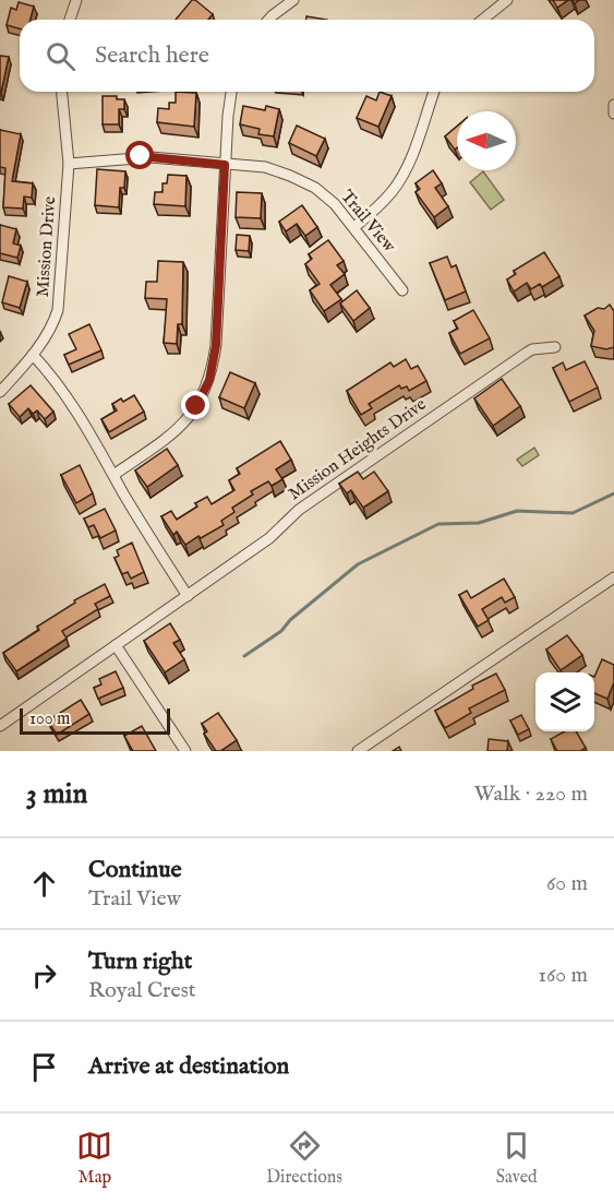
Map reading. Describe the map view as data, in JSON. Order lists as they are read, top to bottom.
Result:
{
  "streets": {
    "street": ["Trail View", "Mission Drive", "Mission Heights Drive"]
  },
  "crossings": [
    ["Trail View", "Mission Drive"]
  ],
  "scale_bar": "100 m",
  "north": "left",
  "page": {
    "search": "Search here",
    "scale": "100 m",
    "heading": ["3 min", "Walk · 220 m"],
    "list": [
      ["Continue", "Trail View", "60 m"],
      ["Turn right", "Royal Crest", "160 m"],
      "Arrive at destination"
    ],
    "nav": ["Map", "Directions", "Saved"]
  }
}
